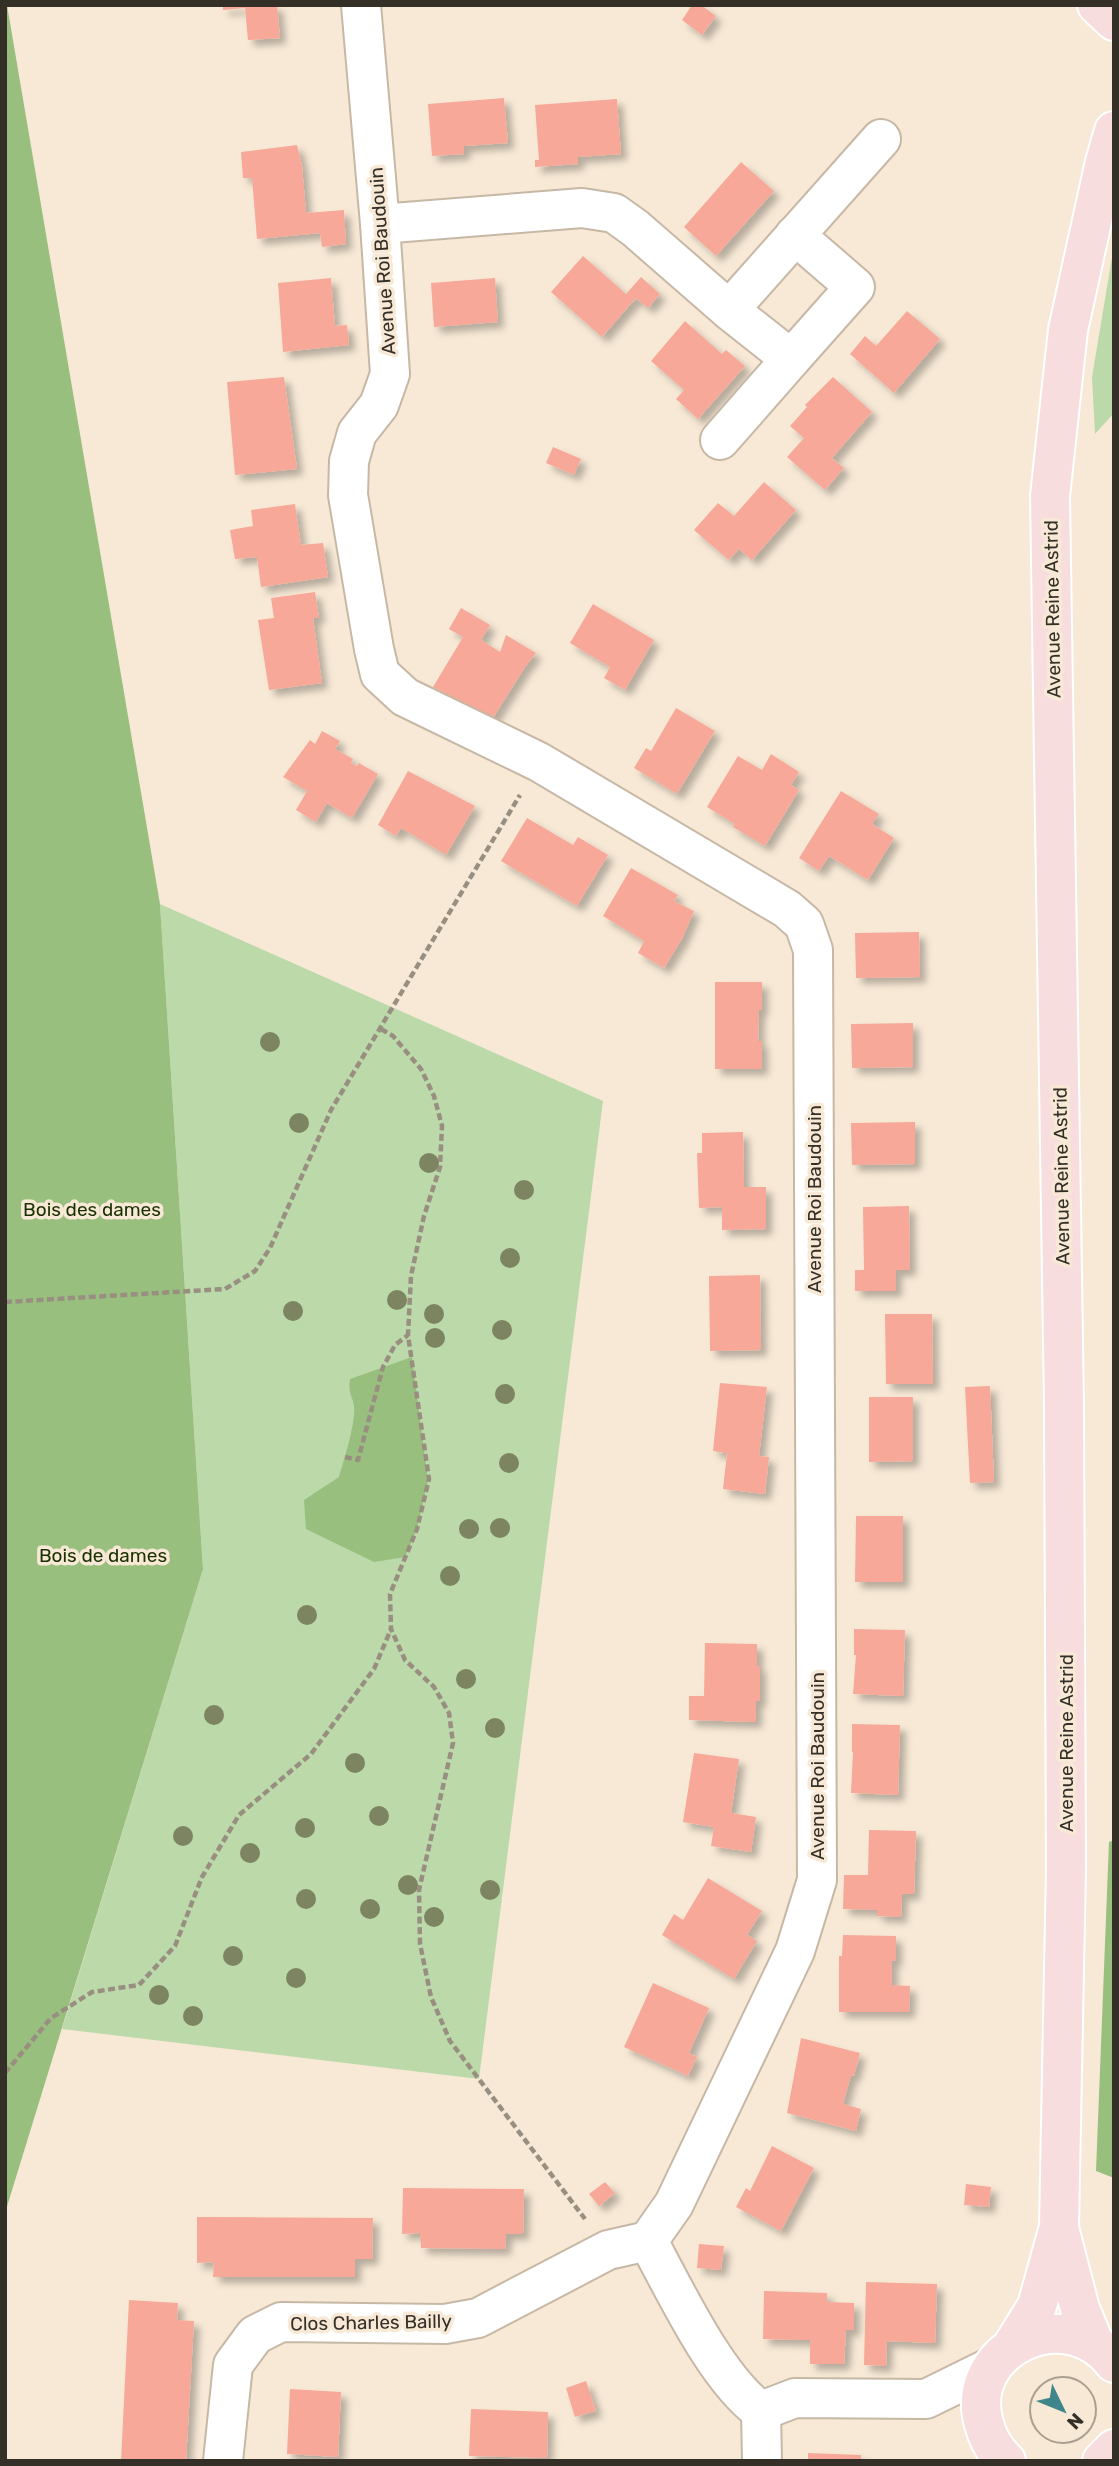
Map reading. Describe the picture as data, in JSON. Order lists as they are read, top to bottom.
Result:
{
  "streets": {
    "main road": ["Avenue Reine Astrid"],
    "street": ["Avenue Roi Baudouin", "Clos Charles Bailly"]
  },
  "crossings": [
    ["Avenue Roi Baudouin", "Clos Charles Bailly"]
  ],
  "parks": ["Bois des dames", "Bois de dames"],
  "north": "bottom right"
}
